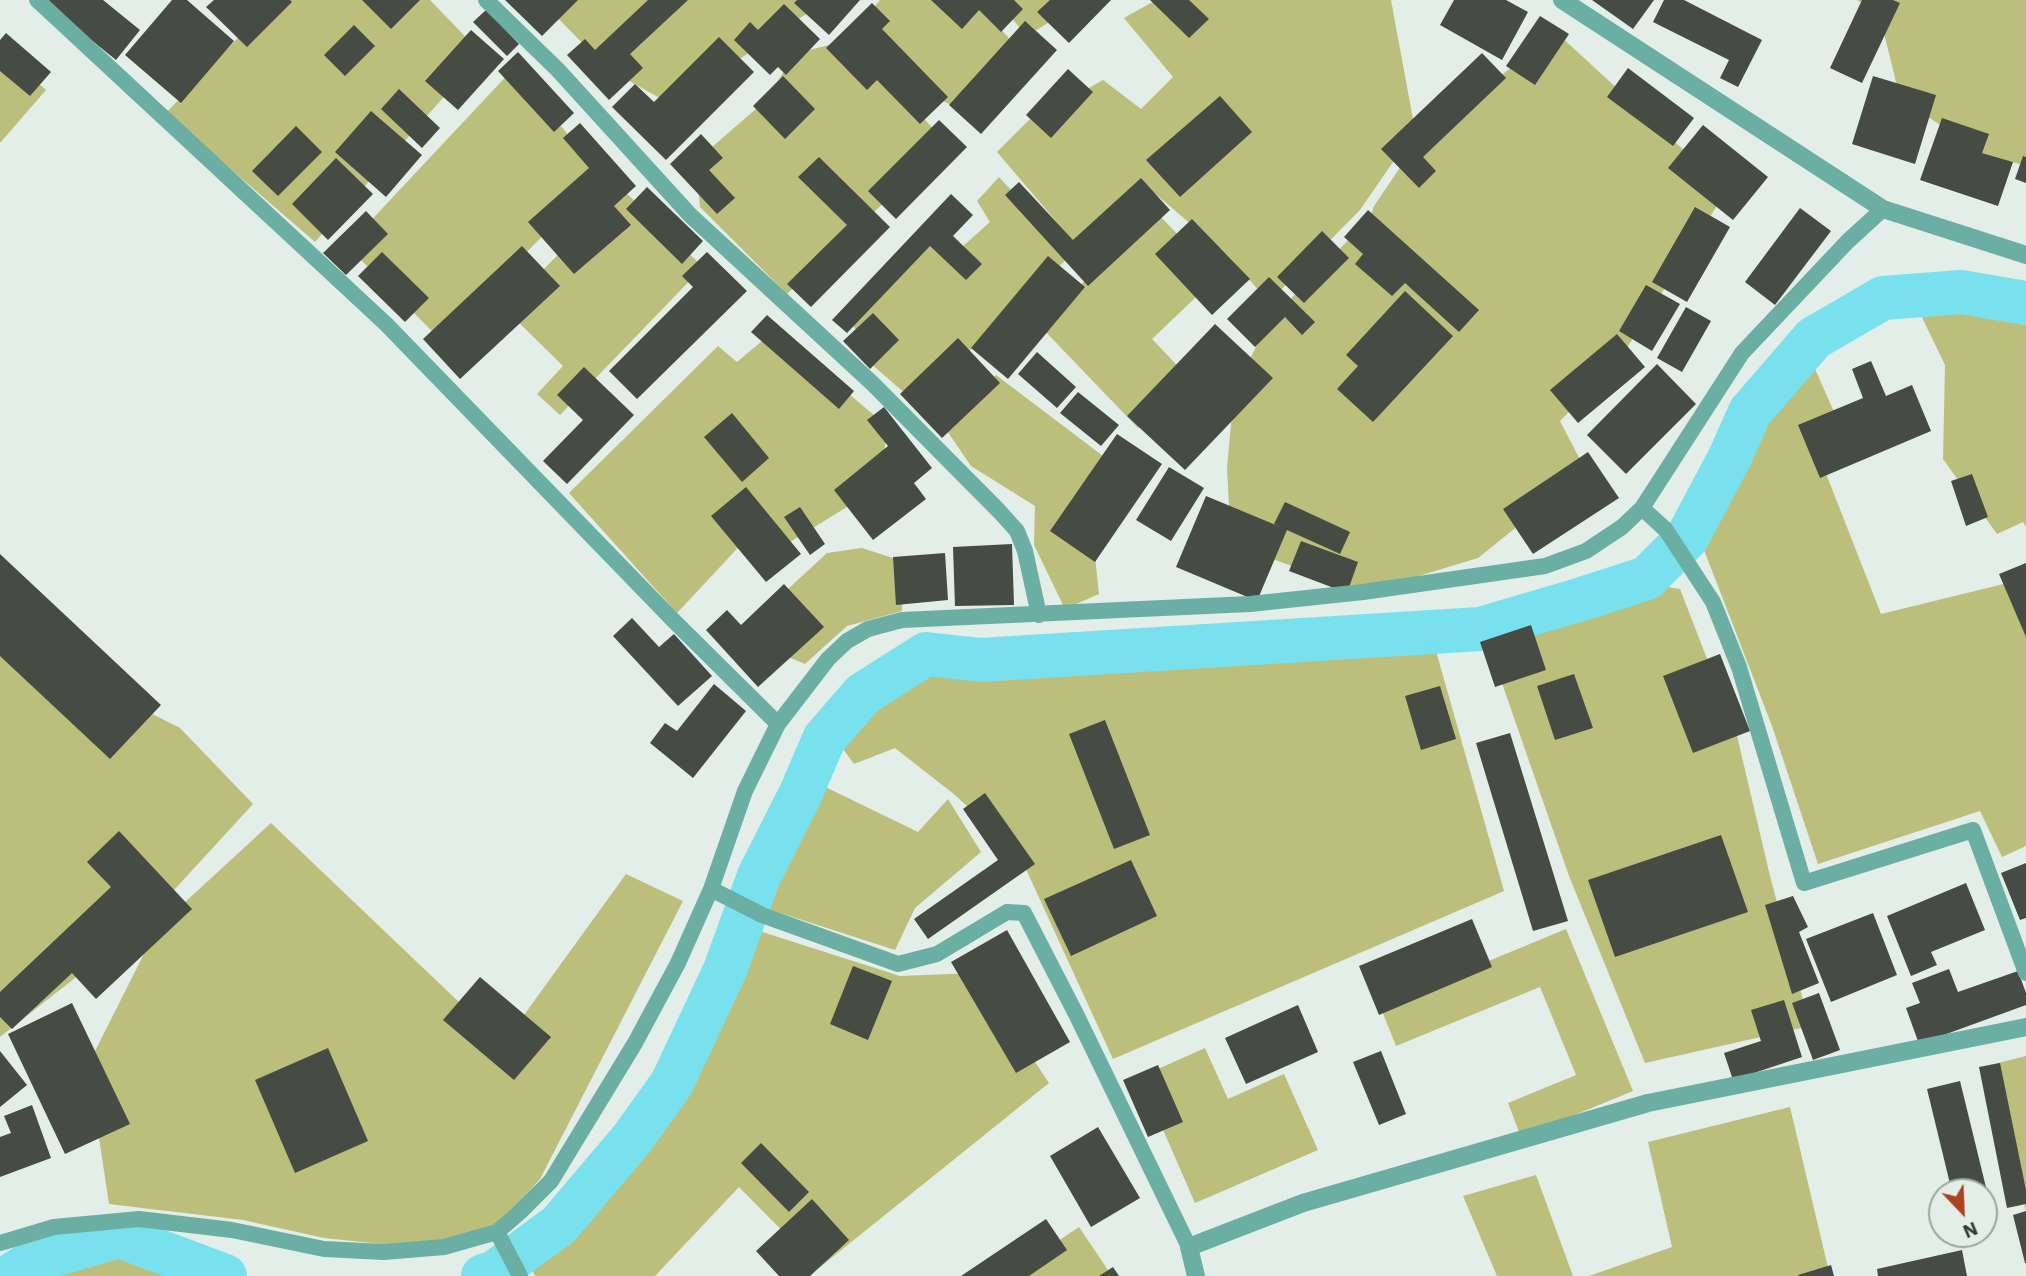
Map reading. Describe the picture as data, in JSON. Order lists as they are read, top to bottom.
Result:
{
  "north": "bottom right"
}
